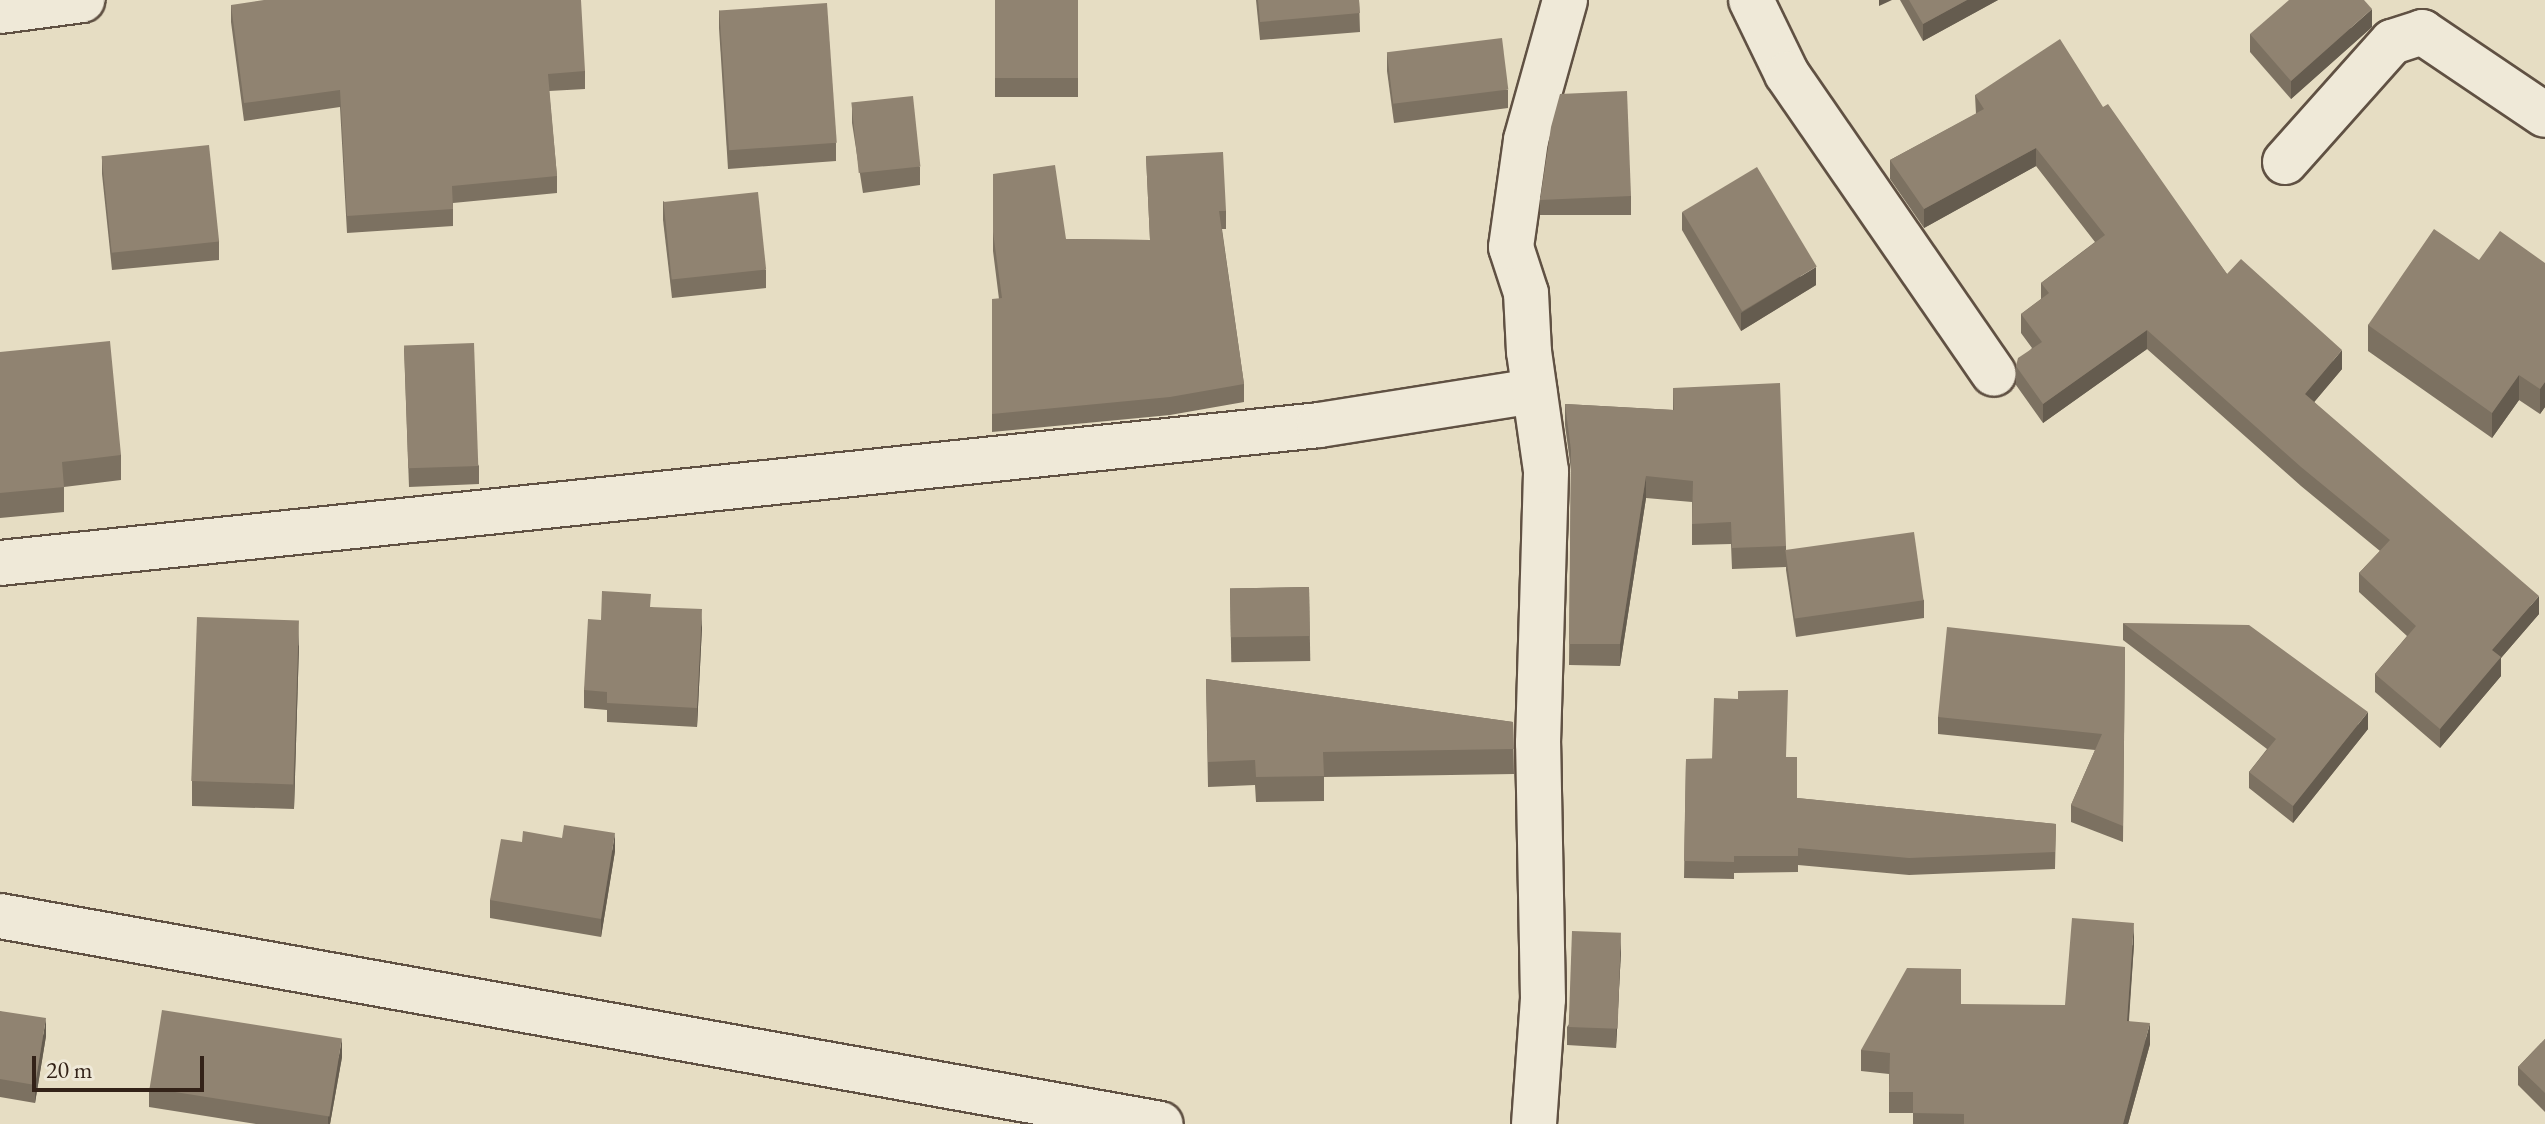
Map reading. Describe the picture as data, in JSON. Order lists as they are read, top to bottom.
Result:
{
  "scale_bar": "20 m"
}
